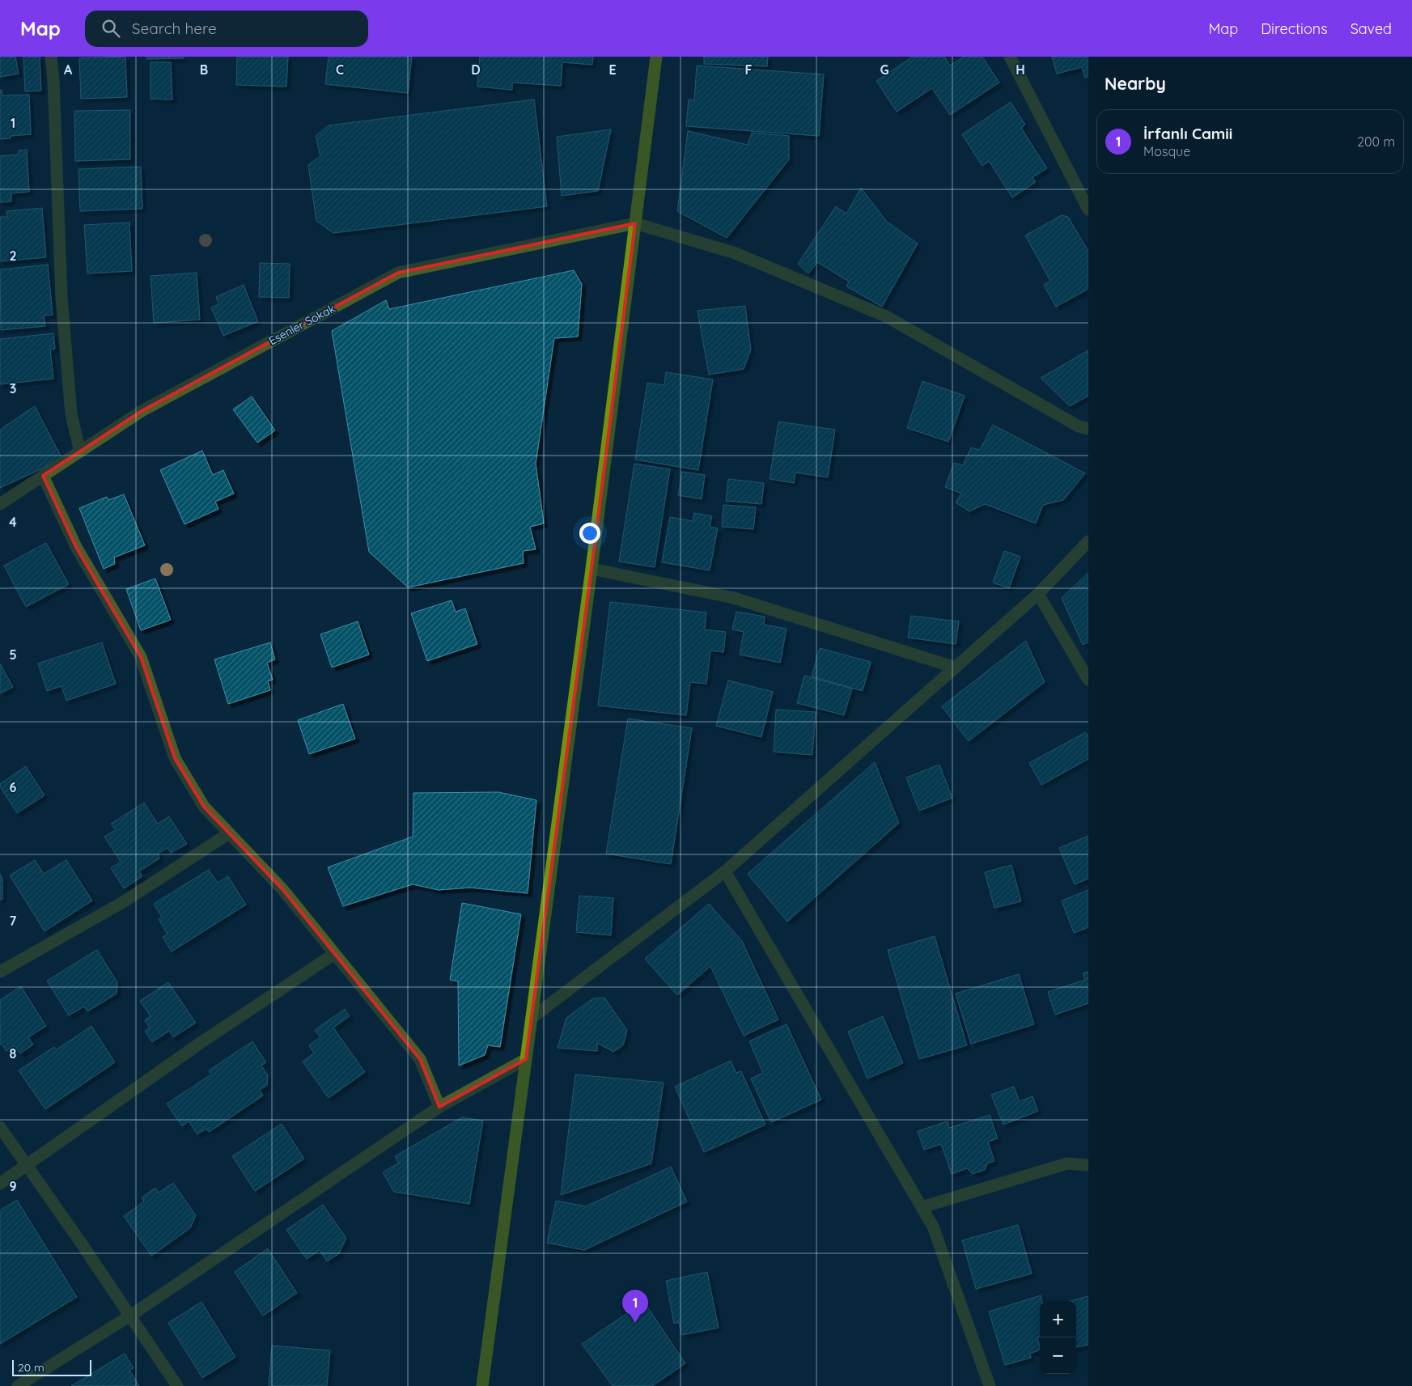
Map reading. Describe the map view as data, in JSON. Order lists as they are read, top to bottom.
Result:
{
  "streets": {
    "street": ["Esenler Sokak"]
  },
  "scale_bar": "20 m",
  "page": {
    "header": "Map",
    "search": "Search here",
    "nav": ["Map", "Directions", "Saved"],
    "heading": "Nearby",
    "list": [
      {
        "mark": "1",
        "name": "İrfanlı Camii",
        "note": "Mosque",
        "value": "200 m"
      }
    ],
    "pins": "1",
    "map_buttons": ["+", "−"],
    "scale": "20 m"
  },
  "grid": {
    "columns": [
      "A",
      "B",
      "C",
      "D",
      "E",
      "F",
      "G",
      "H"
    ],
    "rows": [
      "1",
      "2",
      "3",
      "4",
      "5",
      "6",
      "7",
      "8",
      "9"
    ]
  }
}
